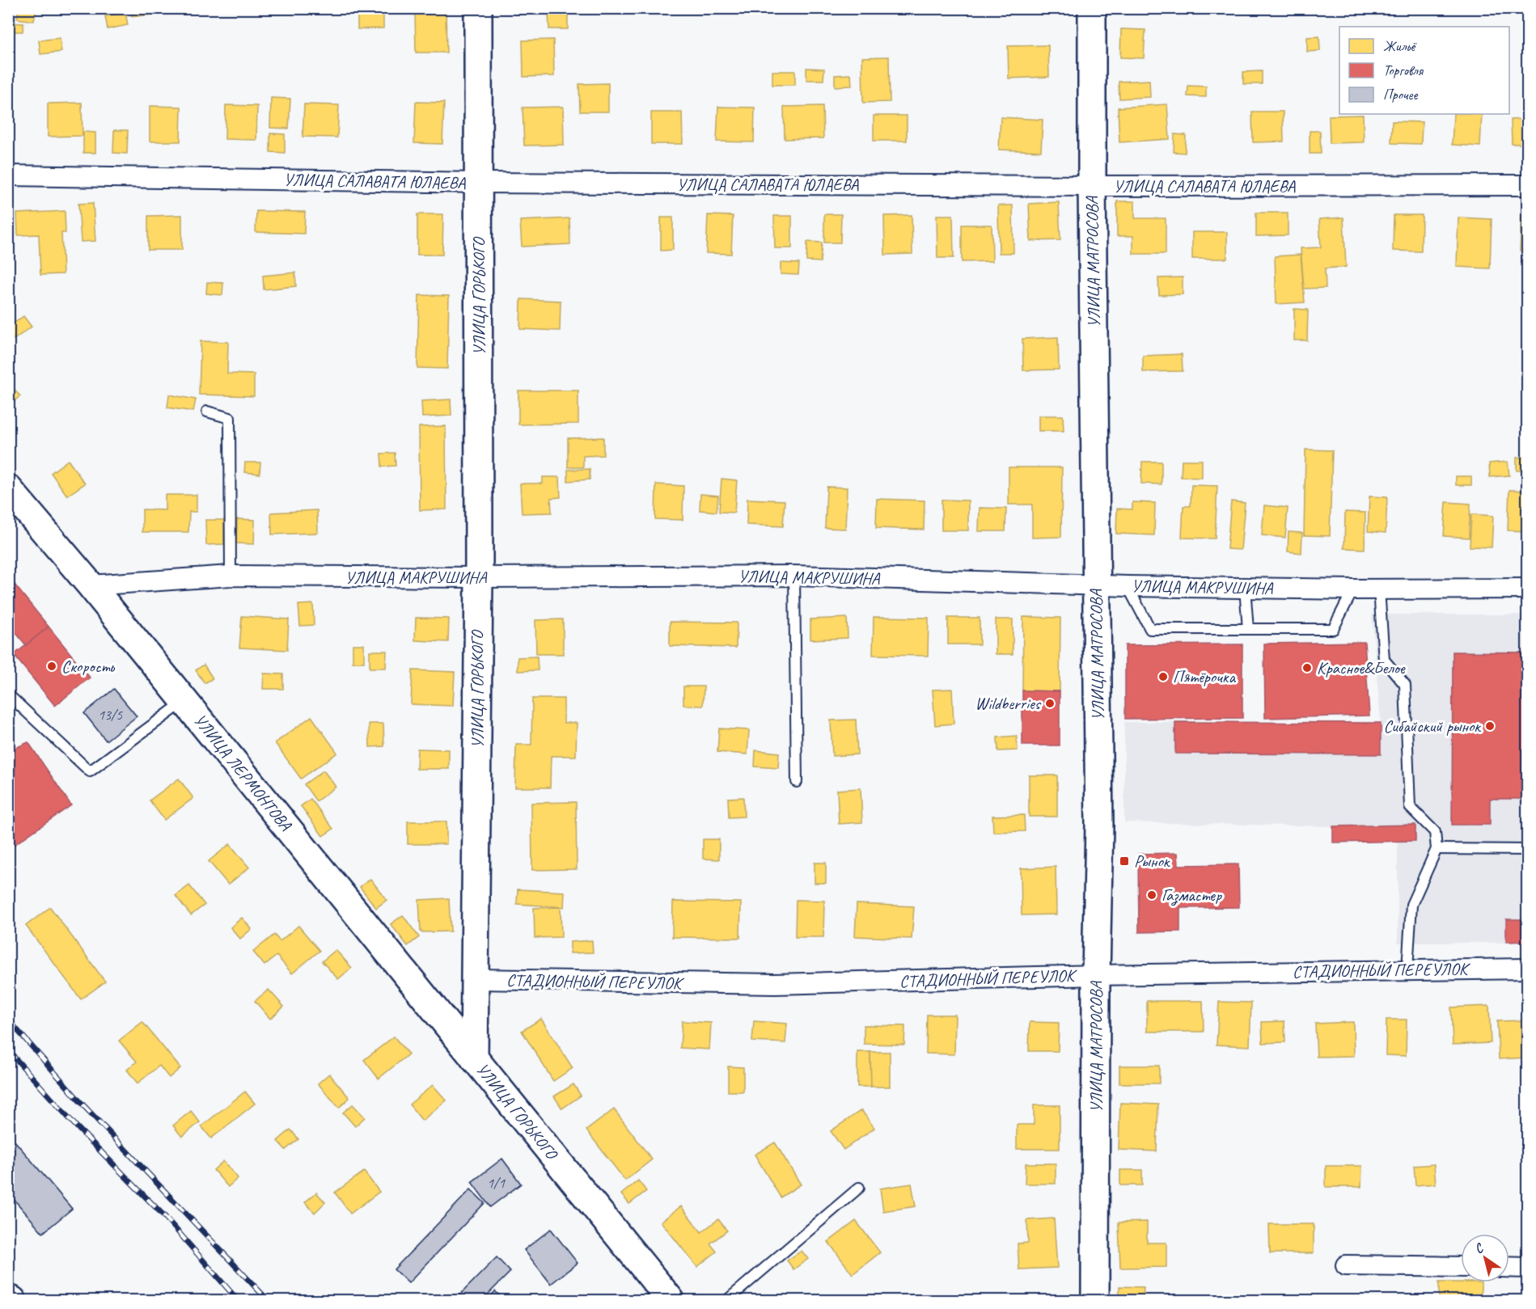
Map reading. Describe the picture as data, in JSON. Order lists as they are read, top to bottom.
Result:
{
  "streets": {
    "street": [
      "УЛИЦА САЛАВАТА ЮЛАЕВА",
      "УЛИЦА МАТРОСОВА",
      "УЛИЦА ГОРЬКОГО",
      "УЛИЦА МАКРУШИНА",
      "УЛИЦА ЛЕРМОНТОВА",
      "СТАДИОННЫЙ ПЕРЕУЛОК"
    ]
  },
  "crossings": [
    ["УЛИЦА САЛАВАТА ЮЛАЕВА", "УЛИЦА МАТРОСОВА"],
    ["УЛИЦА САЛАВАТА ЮЛАЕВА", "УЛИЦА ГОРЬКОГО"],
    ["УЛИЦА МАТРОСОВА", "УЛИЦА МАКРУШИНА"],
    ["УЛИЦА МАТРОСОВА", "СТАДИОННЫЙ ПЕРЕУЛОК"],
    ["УЛИЦА ГОРЬКОГО", "УЛИЦА МАКРУШИНА"],
    ["УЛИЦА ГОРЬКОГО", "УЛИЦА ЛЕРМОНТОВА"],
    ["УЛИЦА ГОРЬКОГО", "СТАДИОННЫЙ ПЕРЕУЛОК"],
    ["УЛИЦА МАКРУШИНА", "УЛИЦА ЛЕРМОНТОВА"]
  ],
  "places": {
    "other": [
      "Скорость",
      "Красное&Белое",
      "Пятёрочка",
      "Wildberries",
      "Сибайский рынок",
      "Газмастер"
    ],
    "transit": ["Рынок"]
  },
  "house_numbers": ["13/5", "1/1"],
  "legend": ["Жильё", "Торговля", "Прочее"],
  "north": "top left"
}
